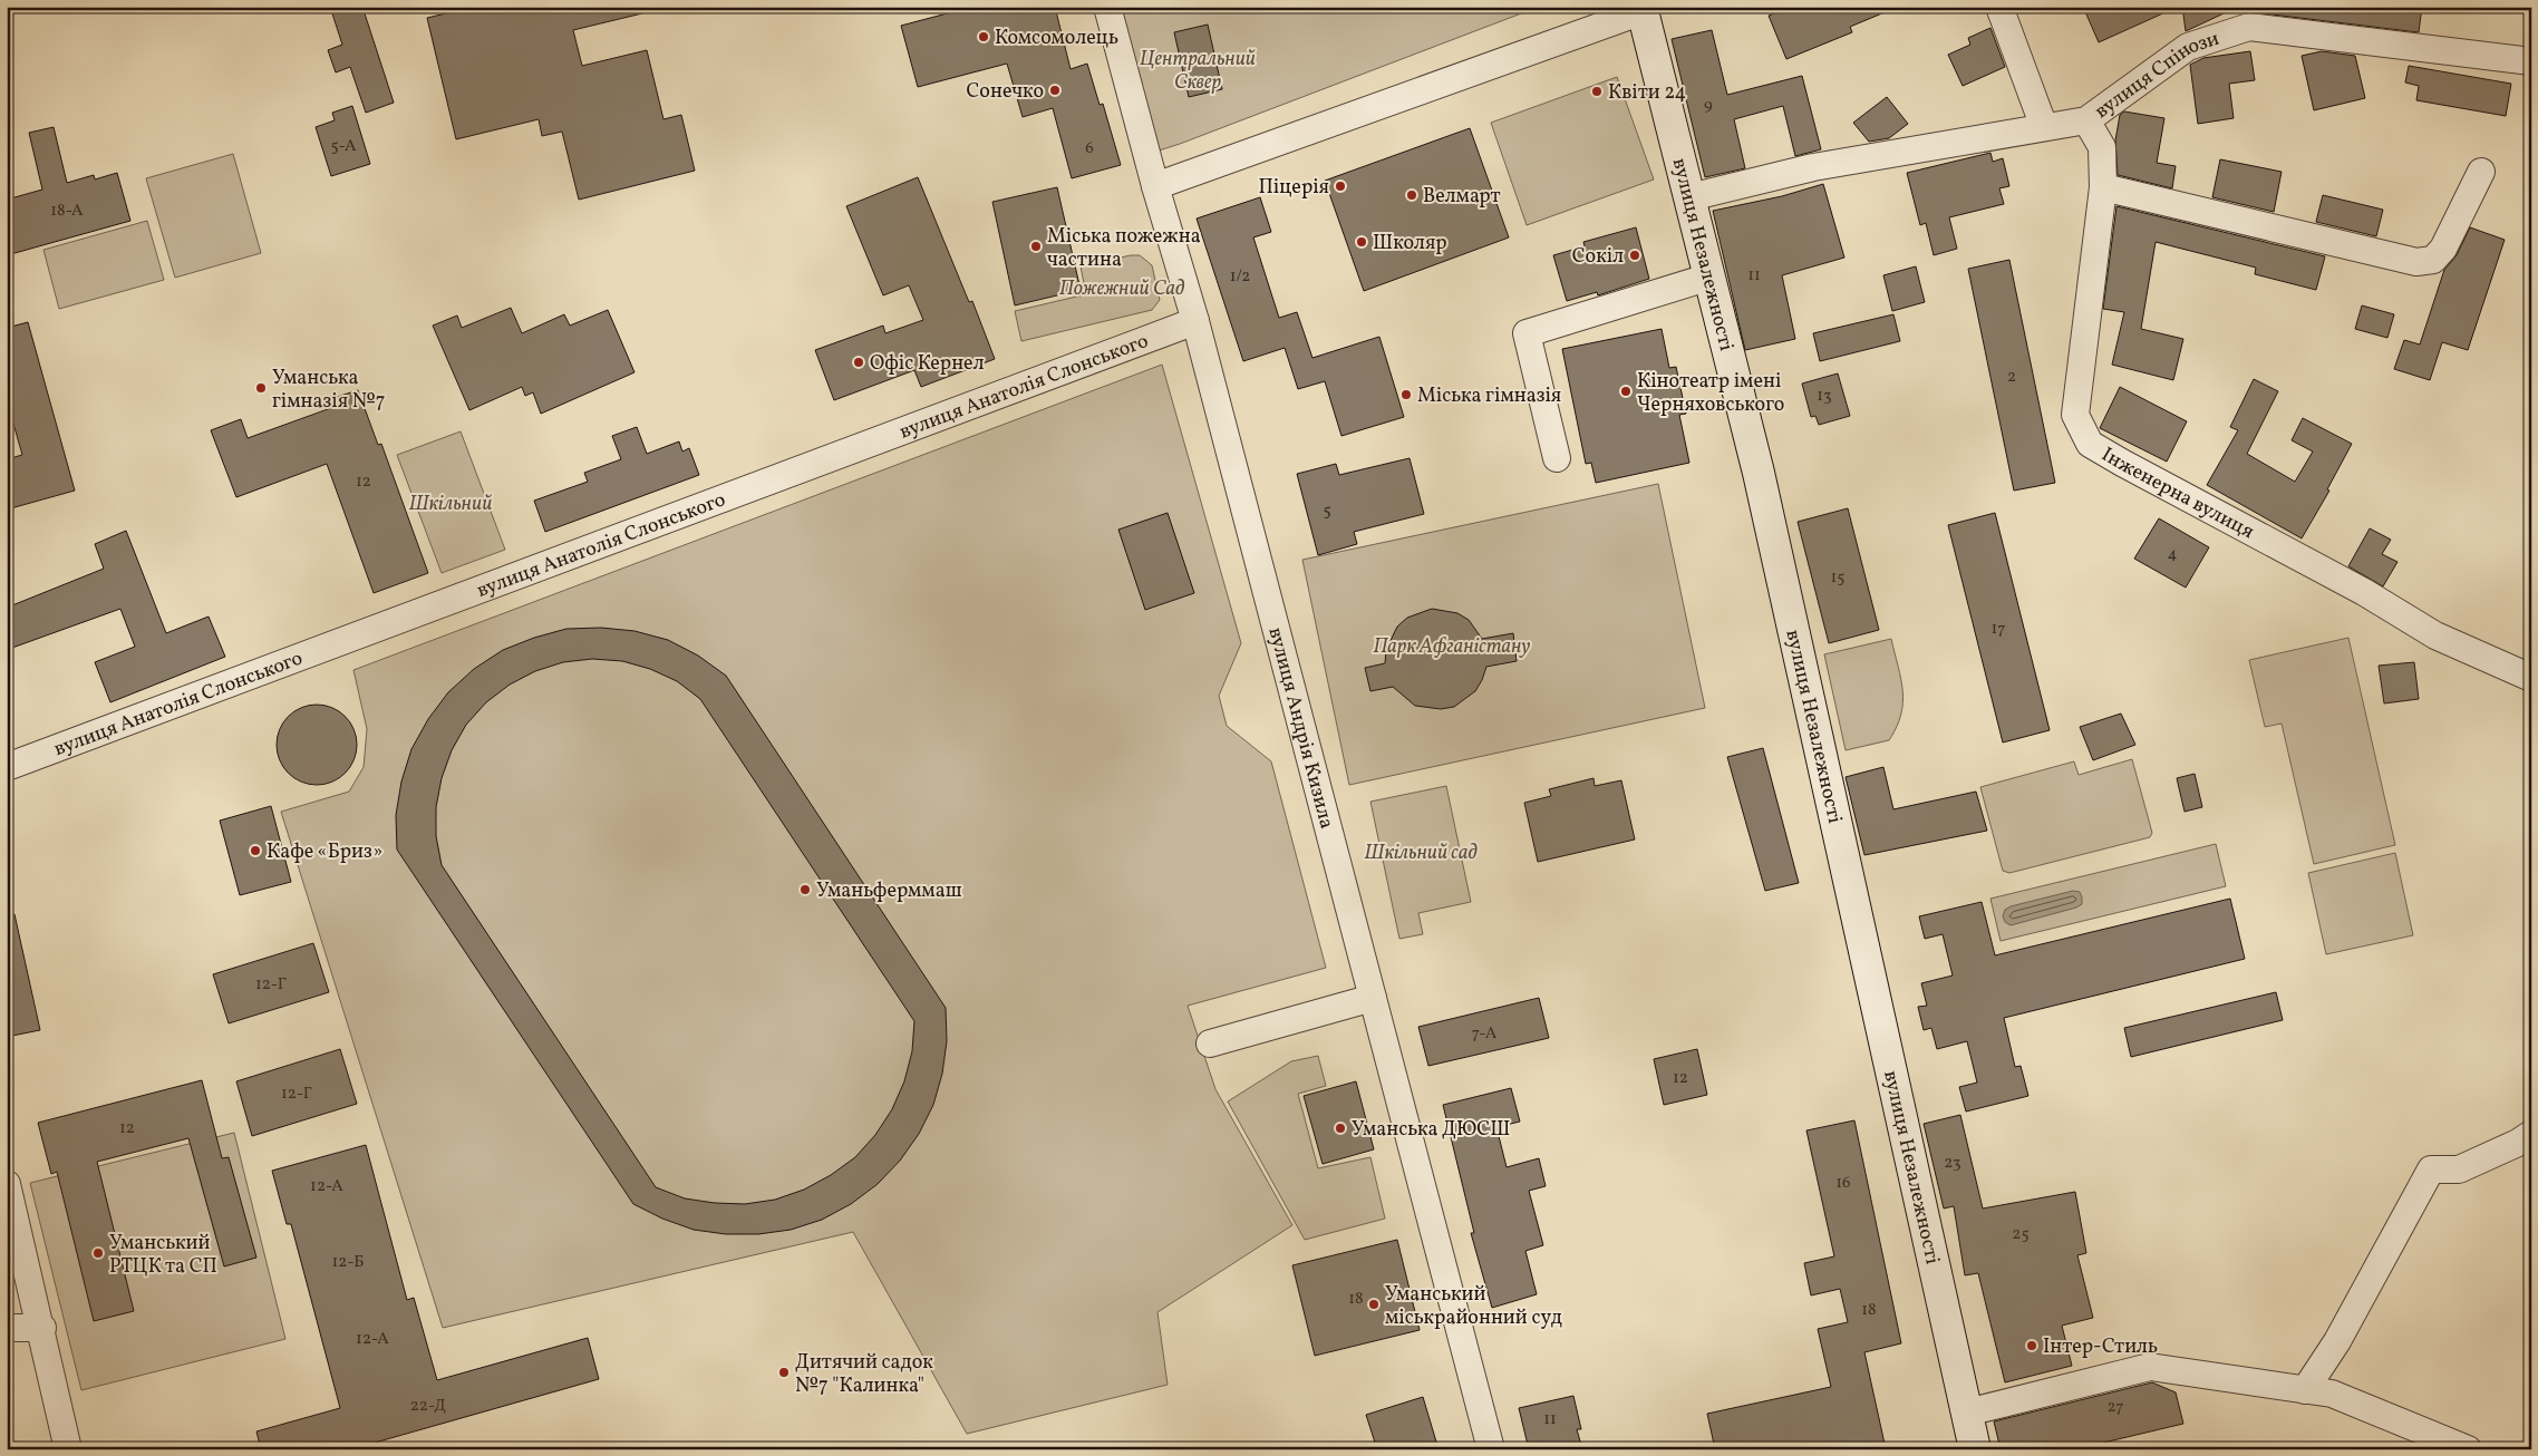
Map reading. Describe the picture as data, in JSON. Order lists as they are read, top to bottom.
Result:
{
  "streets": {
    "main road": ["вулиця Незалежності"],
    "street": [
      "вулиця Спінози",
      "вулиця Анатолія Слонського",
      "Інженерна вулиця",
      "вулиця Андрія Кизила"
    ]
  },
  "crossings": [
    ["вулиця Спінози", "вулиця Незалежності"],
    ["вулиця Спінози", "Інженерна вулиця"],
    ["вулиця Анатолія Слонського", "вулиця Андрія Кизила"]
  ],
  "parks": [
    "Центральний Сквер",
    "Пожежний Сад",
    "Шкільний",
    "Парк Афганістану",
    "Шкільний сад"
  ],
  "places": [
    "Комсомолець",
    "Сонечко",
    "Квіти 24",
    "Піцерія",
    "Велмарт",
    "Школяр",
    "Міська пожежна частина",
    "Сокіл",
    "Офіс Кернел",
    "Уманська гімназія №7",
    "Кінотеатр імені Черняховського",
    "Міська гімназія",
    "Кафе «Бриз»",
    "Уманьферммаш",
    "Уманська ДЮСШ",
    "Уманський РТЦК та СП",
    "Уманський міськрайонний суд",
    "Інтер-Стиль",
    "Дитячий садок №7 \"Калинка\""
  ],
  "house_numbers": [
    "9",
    "5-А",
    "6",
    "18-А",
    "11",
    "1/2",
    "2",
    "13",
    "12",
    "5",
    "4",
    "15",
    "17",
    "12-Г",
    "7-А",
    "12",
    "12-Г",
    "12",
    "23",
    "16",
    "12-А",
    "25",
    "12-Б",
    "18",
    "18",
    "12-А",
    "22-Д",
    "27",
    "11"
  ]
}
